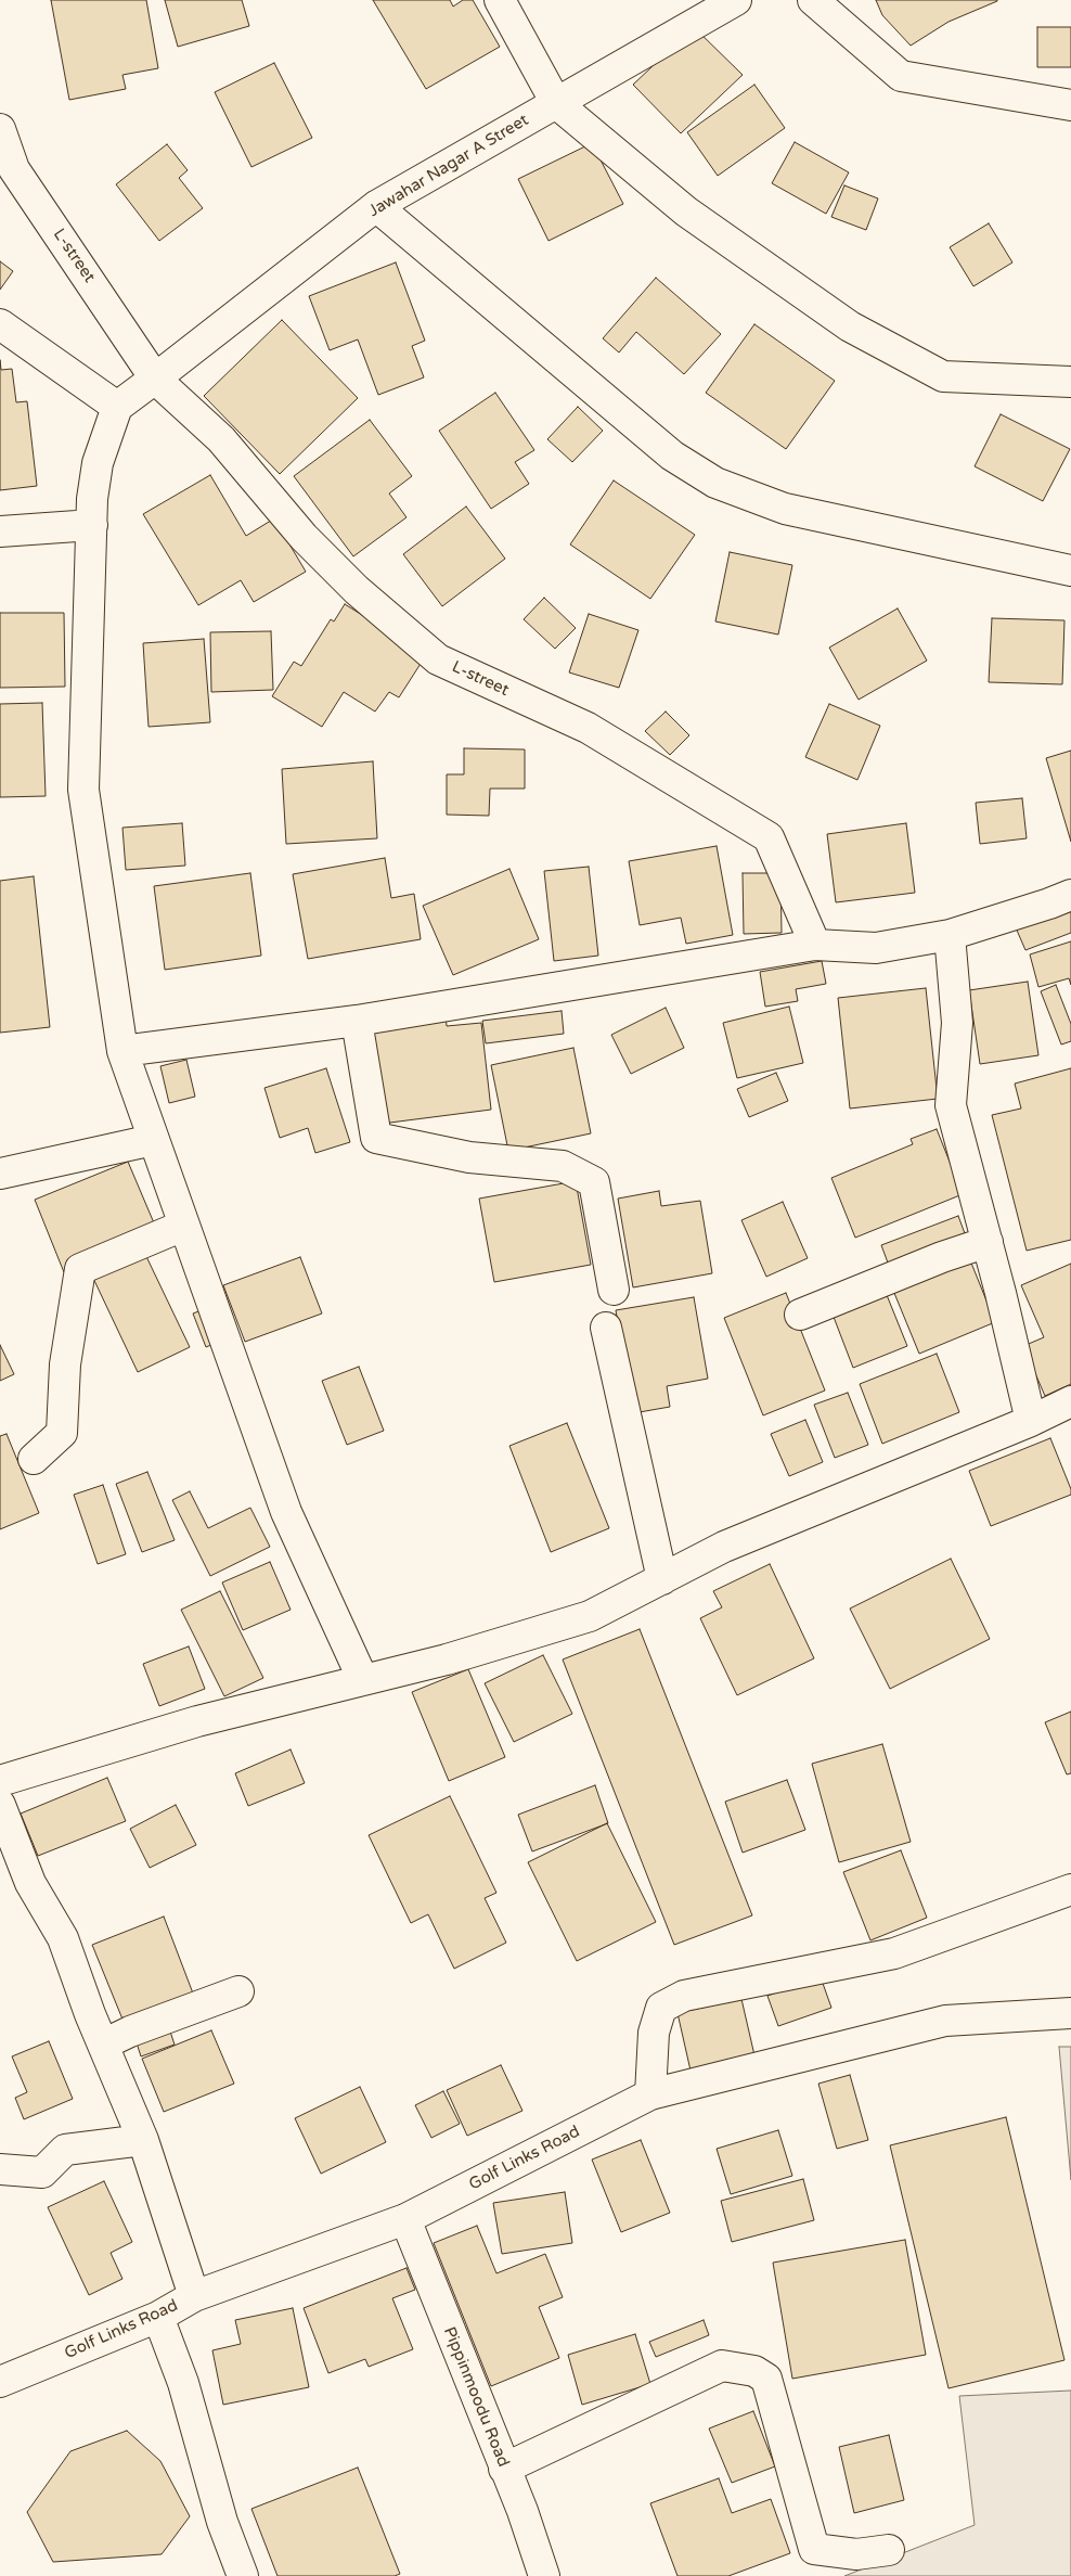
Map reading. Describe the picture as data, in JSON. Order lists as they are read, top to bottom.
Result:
{
  "streets": {
    "street": [
      "Jawahar Nagar A Street",
      "L-street",
      "Golf Links Road",
      "Pippinmoodu Road"
    ]
  },
  "crossings": [
    ["Jawahar Nagar A Street", "L-street"],
    ["Golf Links Road", "Pippinmoodu Road"]
  ]
}
